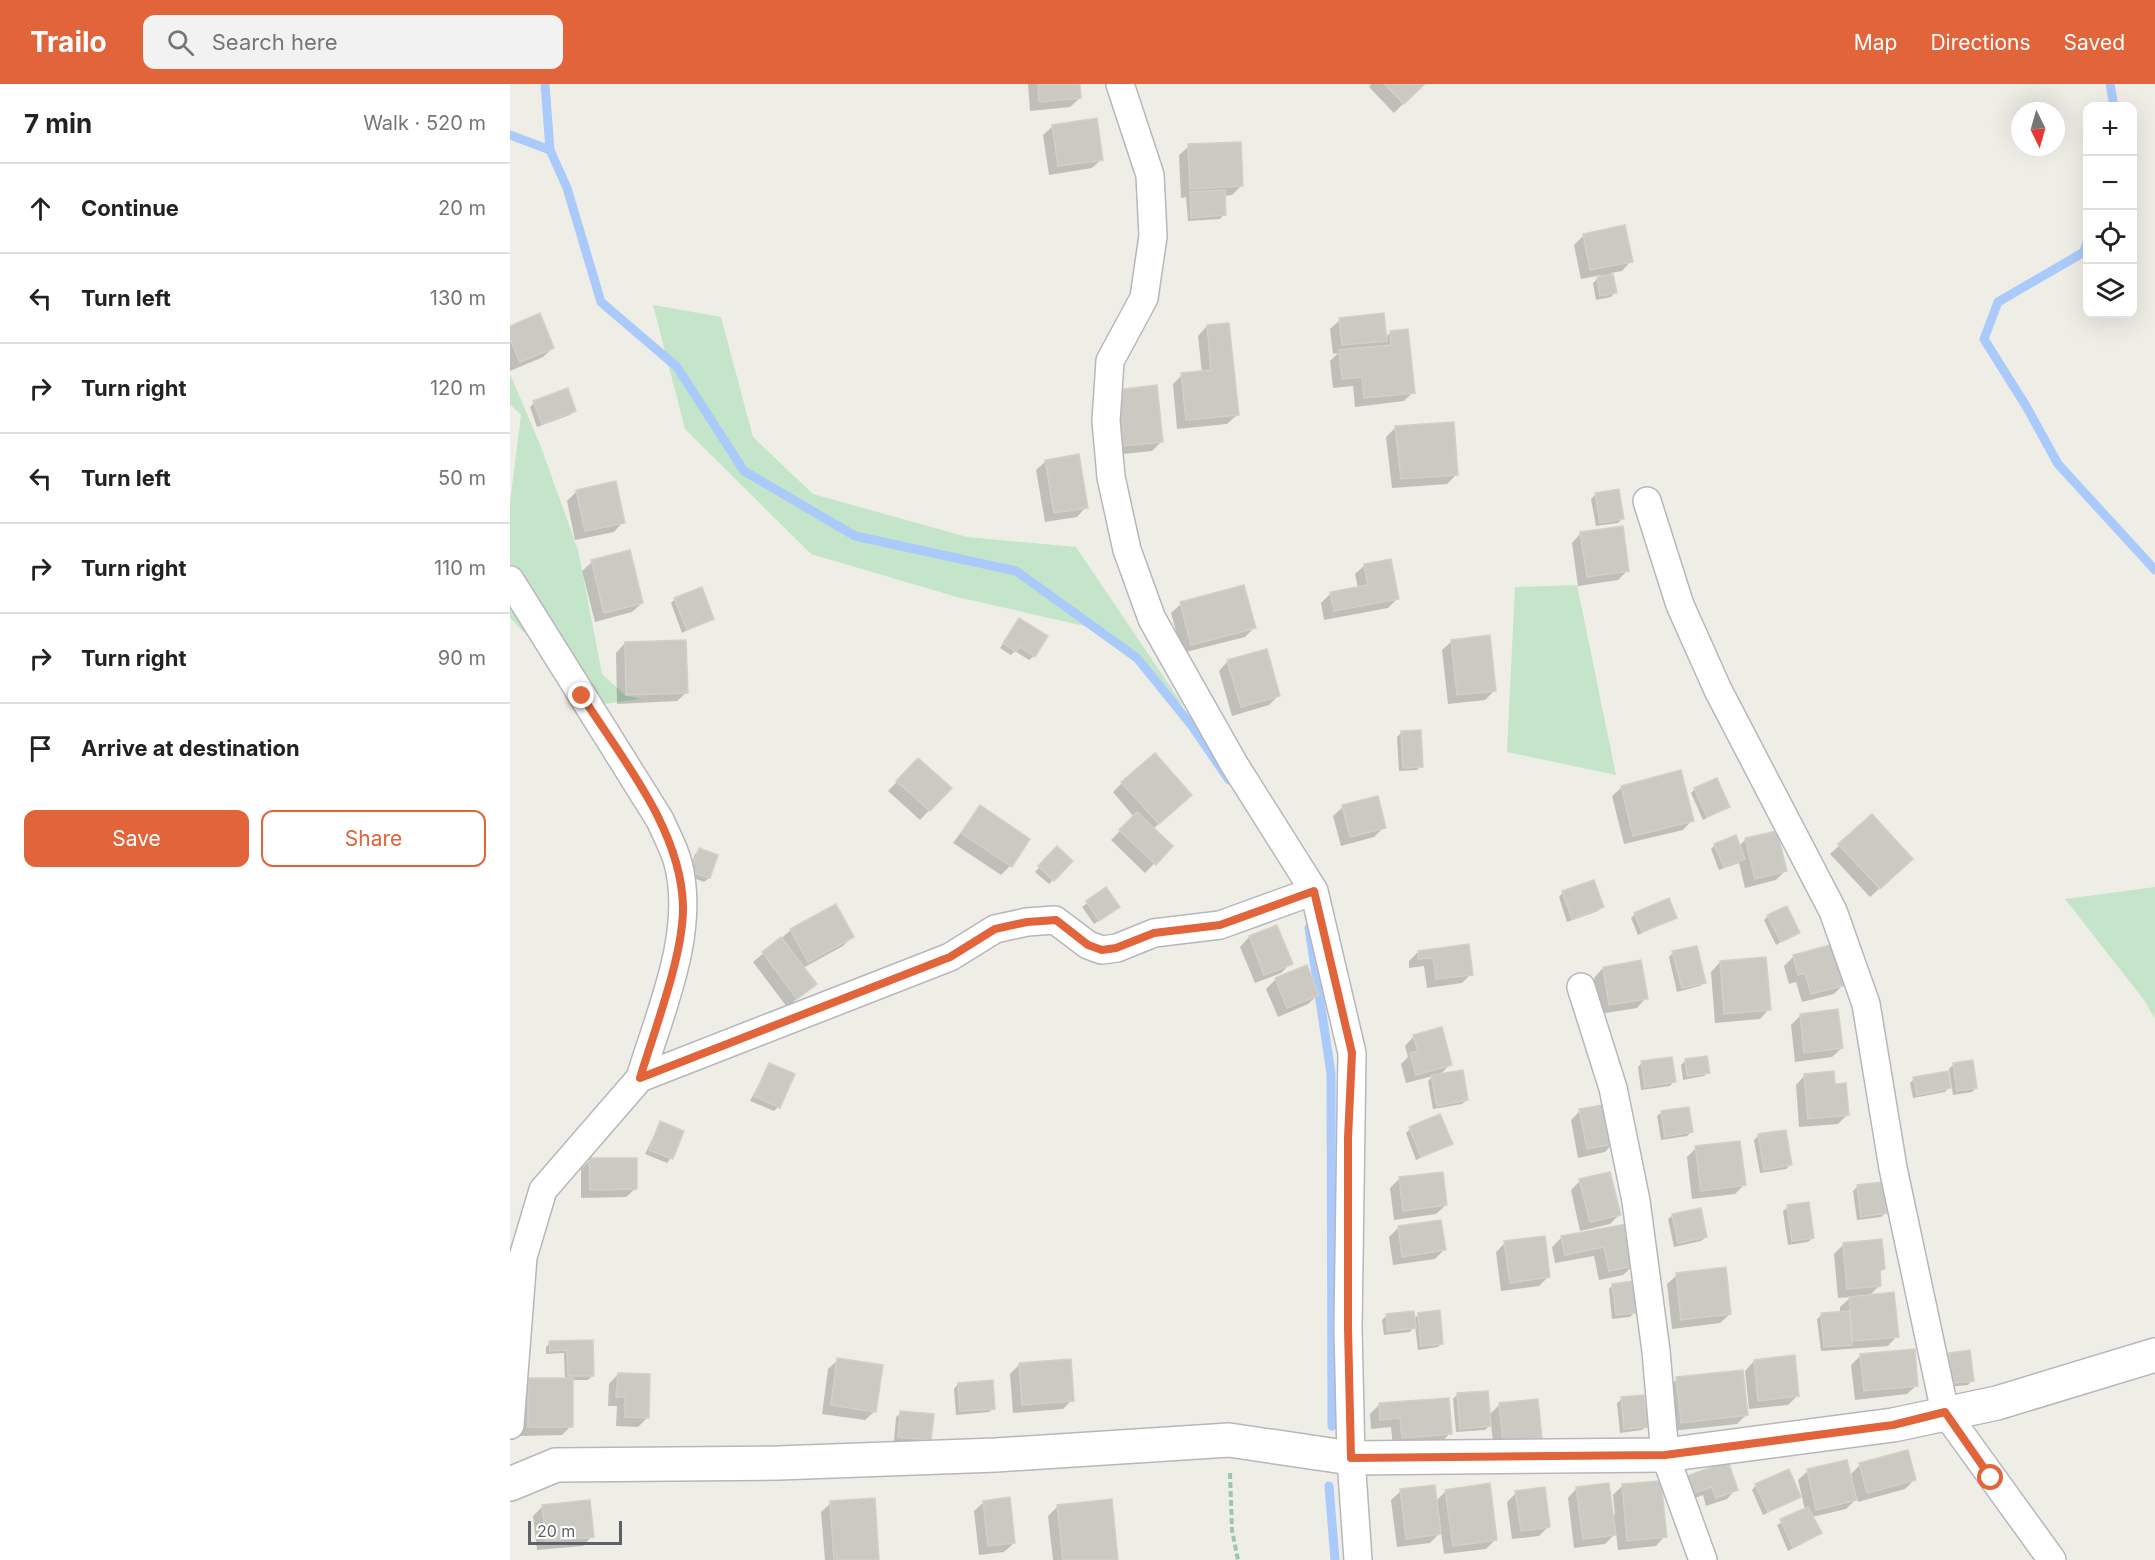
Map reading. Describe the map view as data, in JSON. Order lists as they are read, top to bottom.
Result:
{
  "scale_bar": "20 m",
  "north": "bottom",
  "page": {
    "header": "Trailo",
    "search": "Search here",
    "nav": ["Map", "Directions", "Saved"],
    "heading": ["7 min", "Walk · 520 m"],
    "map_buttons": ["+", "−"],
    "list": [
      ["Continue", "20 m"],
      ["Turn left", "130 m"],
      ["Turn right", "120 m"],
      ["Turn left", "50 m"],
      ["Turn right", "110 m"],
      ["Turn right", "90 m"],
      "Arrive at destination"
    ],
    "buttons": ["Save", "Share"],
    "scale": "20 m"
  }
}
